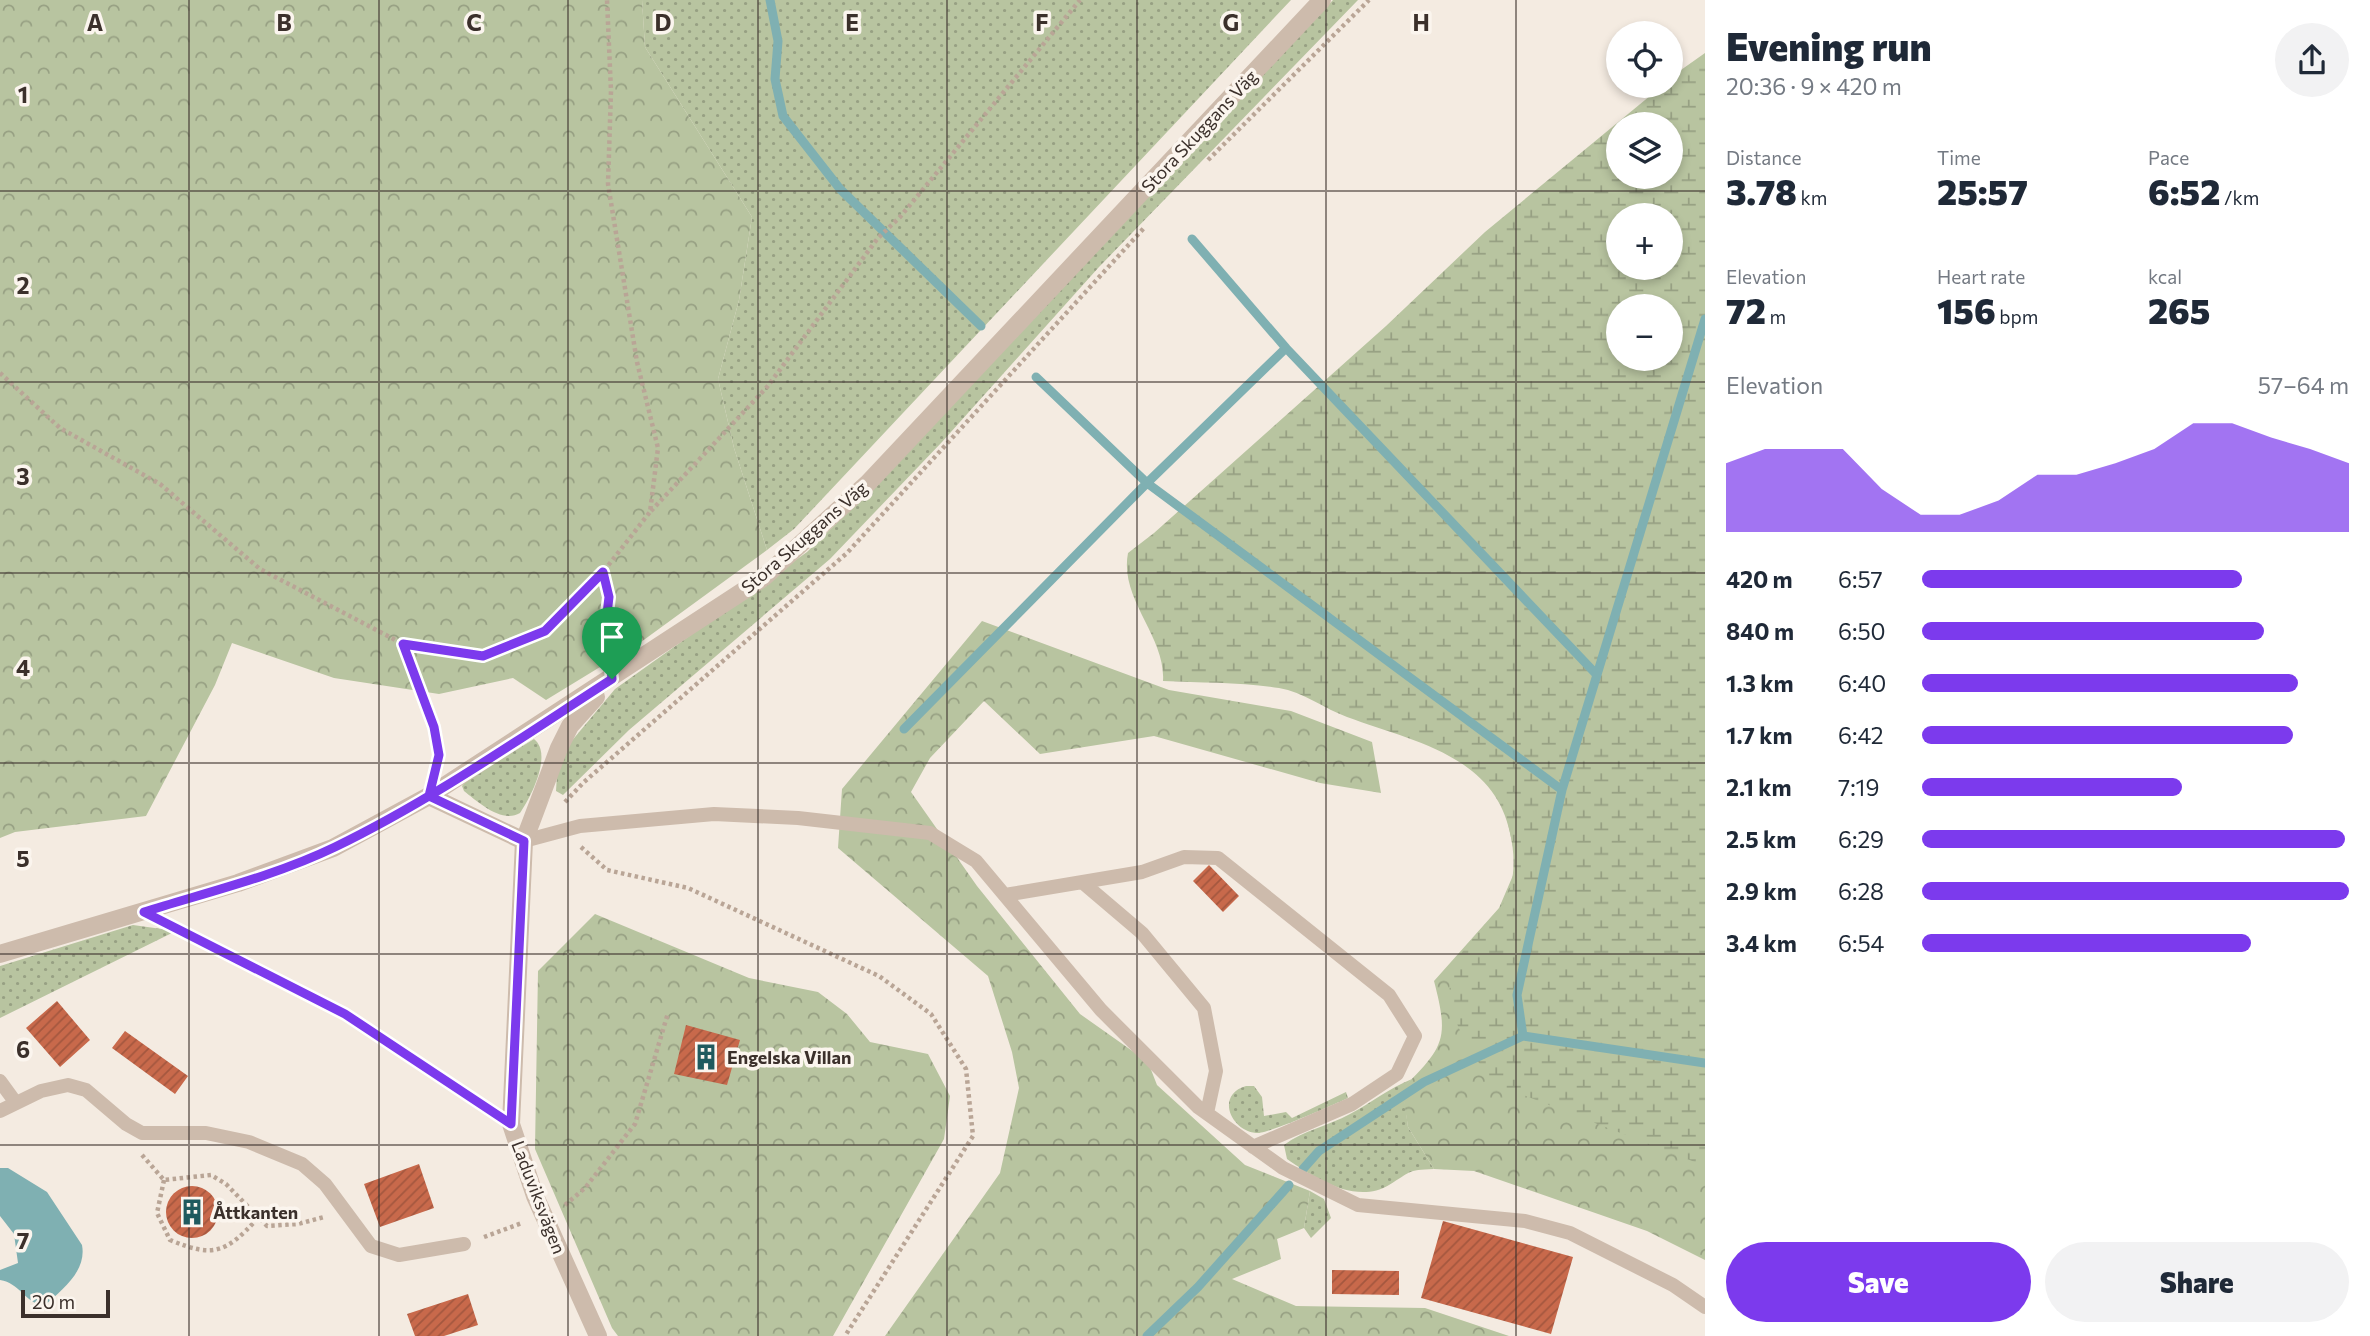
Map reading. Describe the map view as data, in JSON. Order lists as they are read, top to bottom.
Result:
{
  "streets": {
    "street": ["Stora Skuggans Väg", "Laduviksvägen"]
  },
  "crossings": [
    ["Stora Skuggans Väg", "Laduviksvägen"]
  ],
  "places": {
    "building": ["Engelska Villan", "Åttkanten"]
  },
  "scale_bar": "20 m",
  "page": {
    "heading": ["Evening run", "20:36 · 9 × 420 m"],
    "map_buttons": ["+", "−"],
    "stats": [
      ["Distance", "3.78 km"],
      ["Time", "25:57"],
      ["Pace", "6:52 /km"],
      ["Elevation", "72 m"],
      ["Heart rate", "156 bpm"],
      ["kcal", "265"]
    ],
    "chart": ["Elevation", "57–64 m"],
    "list": [
      {
        "name": "420 m",
        "note": "6:57"
      },
      {
        "name": "840 m",
        "note": "6:50"
      },
      {
        "name": "1.3 km",
        "note": "6:40"
      },
      {
        "name": "1.7 km",
        "note": "6:42"
      },
      {
        "name": "2.1 km",
        "note": "7:19"
      },
      {
        "name": "2.5 km",
        "note": "6:29"
      },
      {
        "name": "2.9 km",
        "note": "6:28"
      },
      {
        "name": "3.4 km",
        "note": "6:54"
      }
    ],
    "buttons": ["Save", "Share"],
    "scale": "20 m"
  },
  "grid": {
    "columns": [
      "A",
      "B",
      "C",
      "D",
      "E",
      "F",
      "G",
      "H"
    ],
    "rows": [
      "1",
      "2",
      "3",
      "4",
      "5",
      "6",
      "7"
    ]
  }
}
